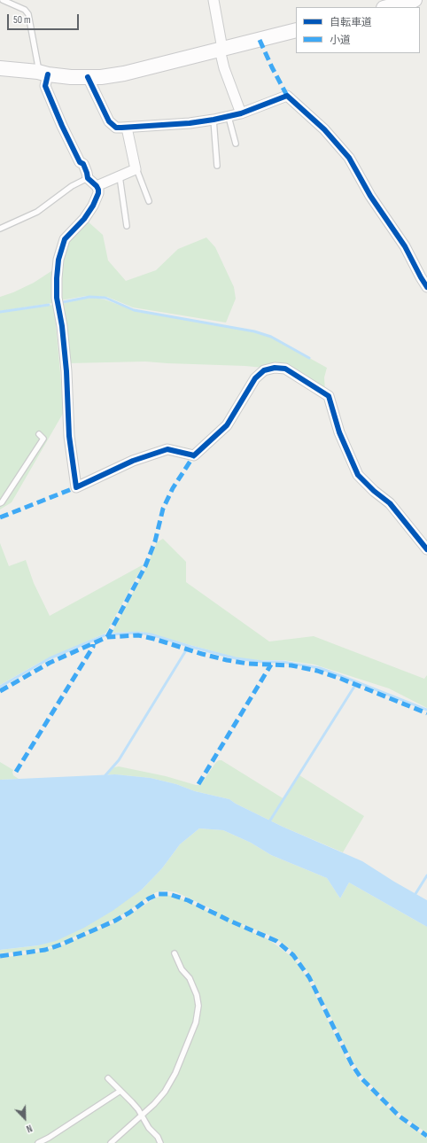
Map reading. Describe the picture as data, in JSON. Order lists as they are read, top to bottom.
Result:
{
  "legend": ["自転車道", "小道"],
  "scale_bar": "50 m",
  "north": "bottom right"
}
